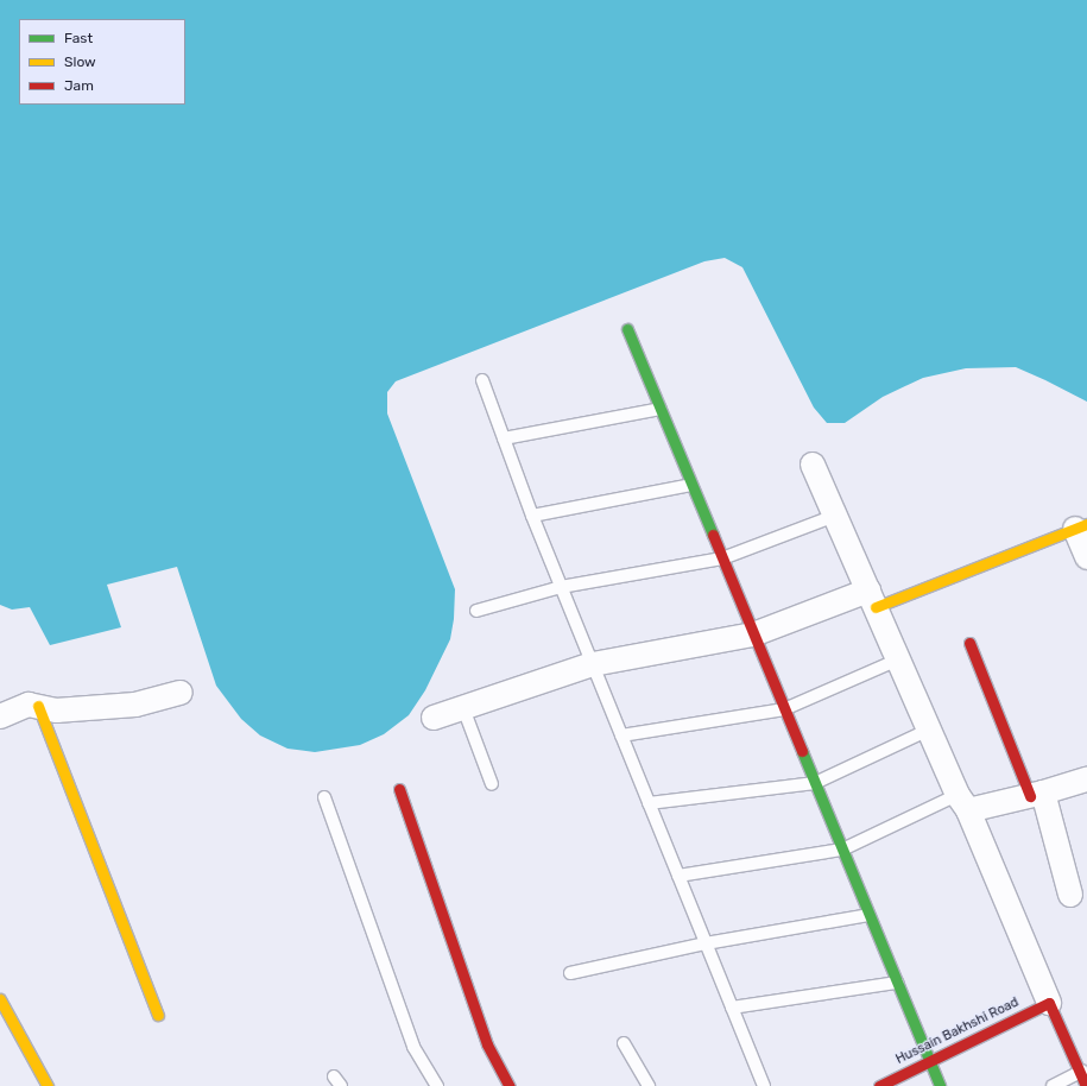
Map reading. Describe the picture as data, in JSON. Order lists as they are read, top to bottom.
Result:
{
  "streets": {
    "street": ["Hussain Bakhshi Road"]
  },
  "legend": ["Fast", "Slow", "Jam"]
}
